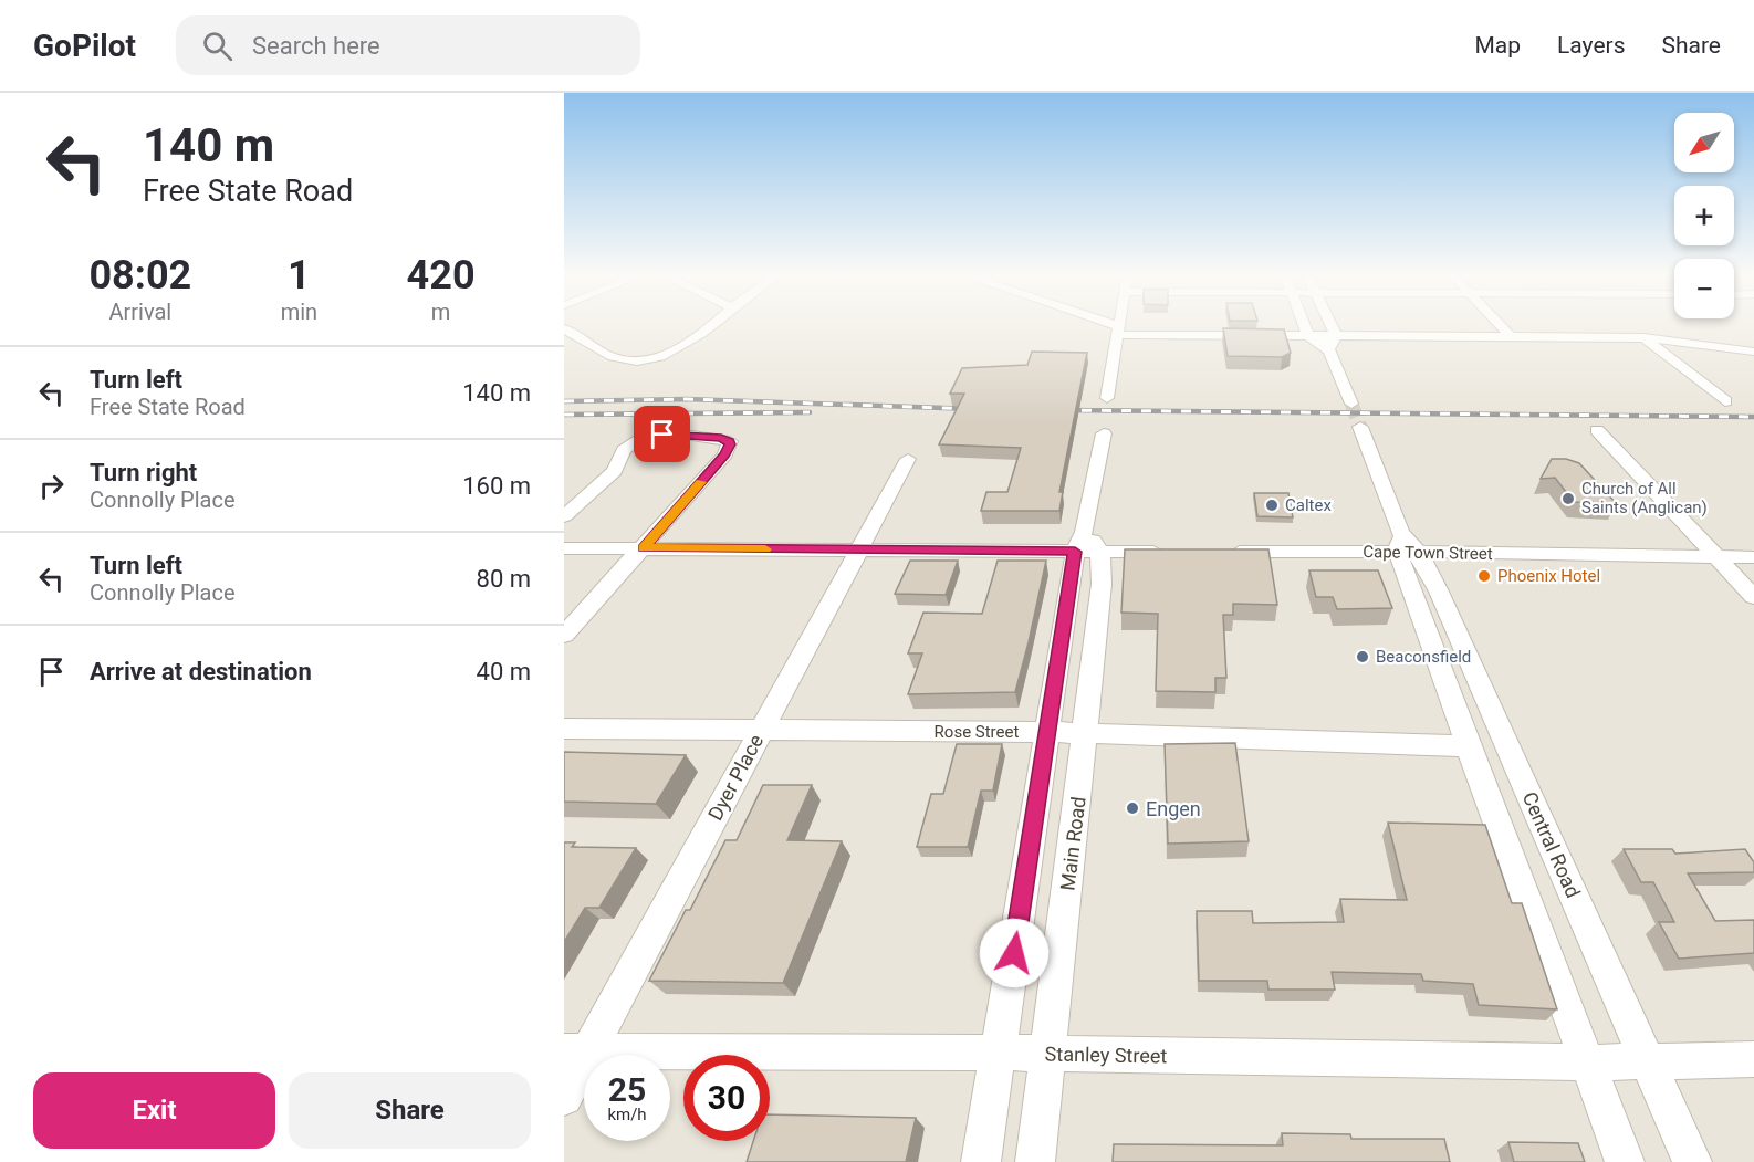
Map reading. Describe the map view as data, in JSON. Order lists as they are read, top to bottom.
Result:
{
  "streets": {
    "street": [
      "Cape Town Street",
      "Rose Street",
      "Dyer Place",
      "Main Road",
      "Central Road",
      "Stanley Street"
    ]
  },
  "crossings": [
    ["Cape Town Street", "Central Road"],
    ["Rose Street", "Dyer Place"],
    ["Rose Street", "Main Road"],
    ["Rose Street", "Central Road"],
    ["Dyer Place", "Stanley Street"],
    ["Main Road", "Stanley Street"],
    ["Central Road", "Stanley Street"]
  ],
  "places": [
    "Church of All Saints (Anglican)",
    "Caltex",
    "Phoenix Hotel",
    "Beaconsfield",
    "Engen"
  ],
  "north": "bottom left",
  "page": {
    "header": "GoPilot",
    "search": "Search here",
    "nav": ["Map", "Layers", "Share"],
    "turn": ["140 m", "Free State Road"],
    "map_buttons": ["+", "−"],
    "eta": [
      "08:02",
      "Arrival",
      "1",
      "min",
      "420",
      "m"
    ],
    "list": [
      {
        "name": "Turn left",
        "note": "Free State Road",
        "value": "140 m"
      },
      {
        "name": "Turn right",
        "note": "Connolly Place",
        "value": "160 m"
      },
      {
        "name": "Turn left",
        "note": "Connolly Place",
        "value": "80 m"
      },
      {
        "name": "Arrive at destination",
        "value": "40 m"
      }
    ],
    "speed": "25 km/h",
    "limit": "30",
    "buttons": ["Exit", "Share"]
  }
}
